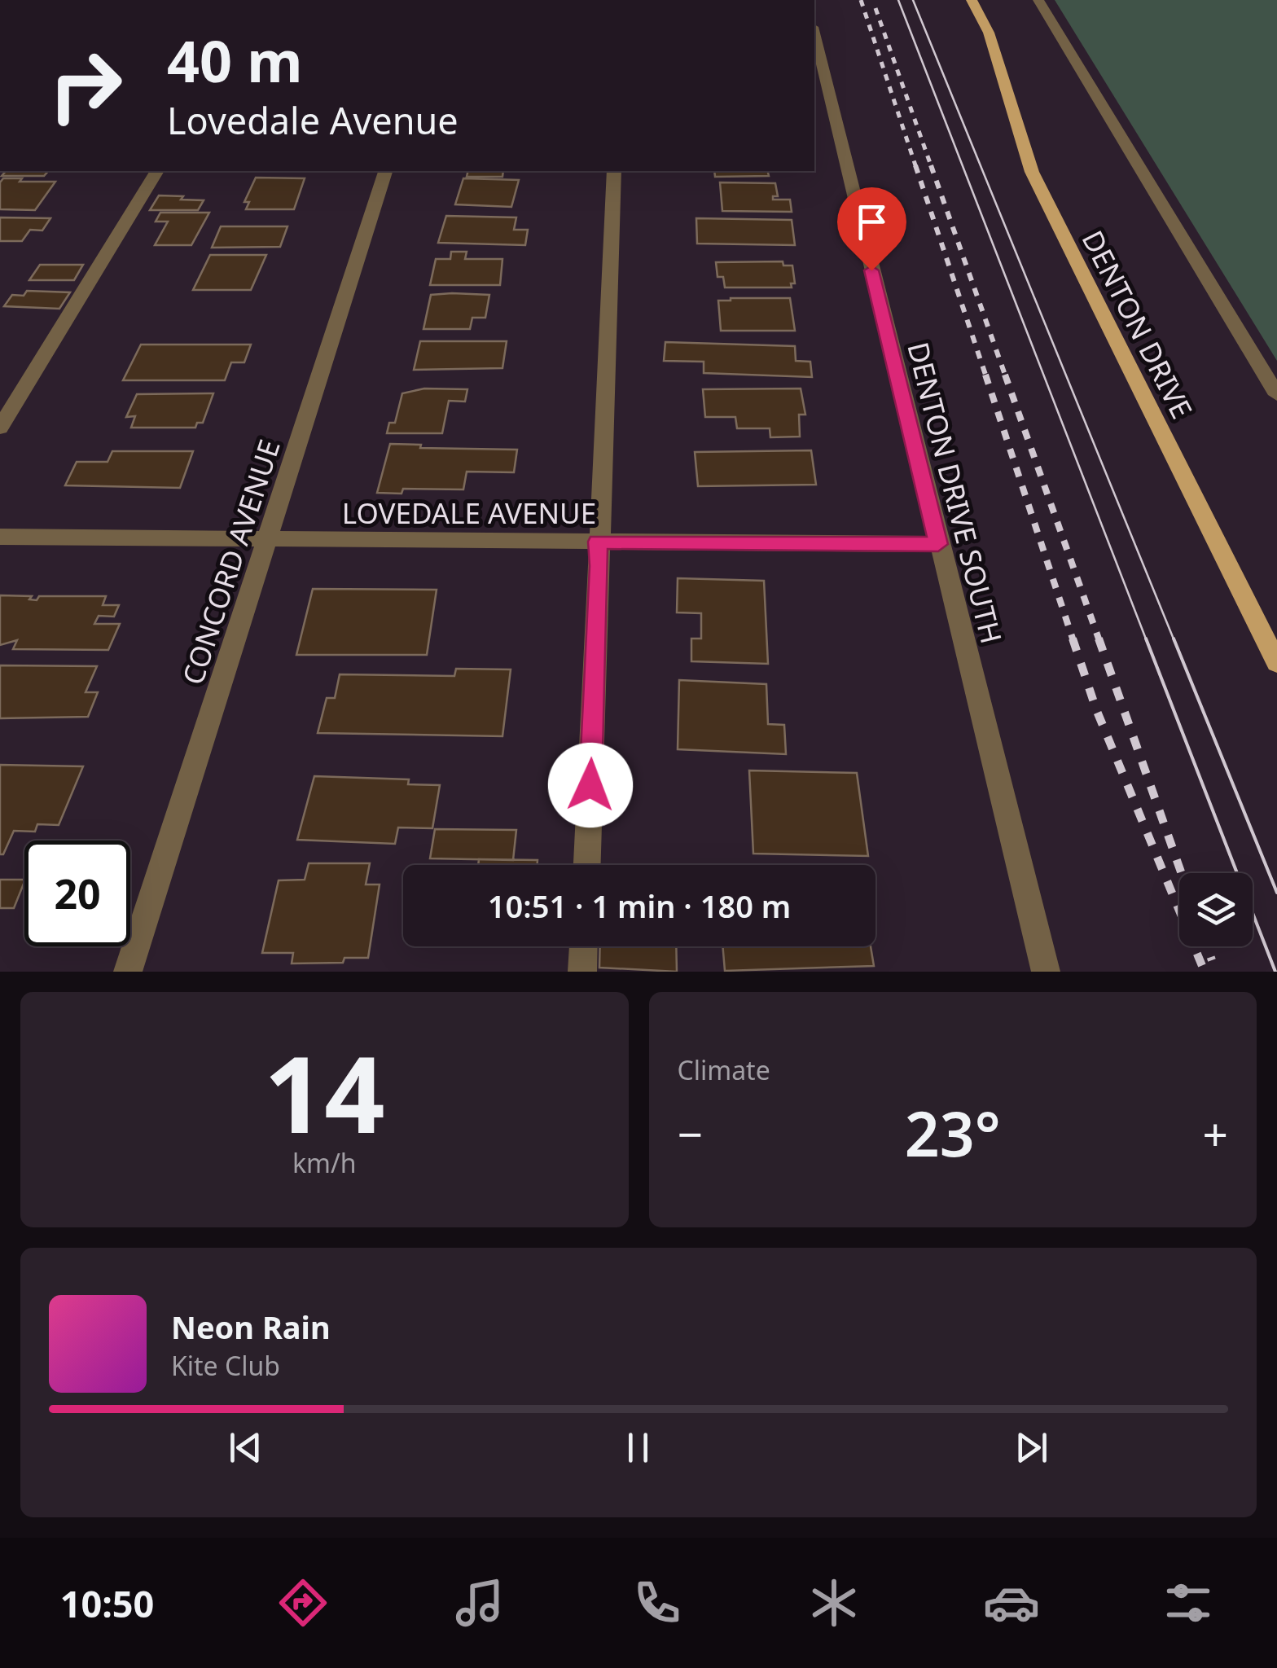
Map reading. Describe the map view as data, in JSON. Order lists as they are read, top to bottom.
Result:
{
  "streets": {
    "main road": ["DENTON DRIVE"],
    "street": ["DENTON DRIVE SOUTH", "LOVEDALE AVENUE", "CONCORD AVENUE"]
  },
  "crossings": [
    ["DENTON DRIVE SOUTH", "LOVEDALE AVENUE"],
    ["LOVEDALE AVENUE", "CONCORD AVENUE"]
  ],
  "page": {
    "turn": ["40 m", "Lovedale Avenue"],
    "limit": "20",
    "trip": "10:51 · 1 min · 180 m",
    "tile": [
      ["14", "km/h"],
      "Climate"
    ],
    "heat": ["−", "23°", "+"],
    "song": ["Neon Rain", "Kite Club"],
    "tabs": "10:50"
  }
}
